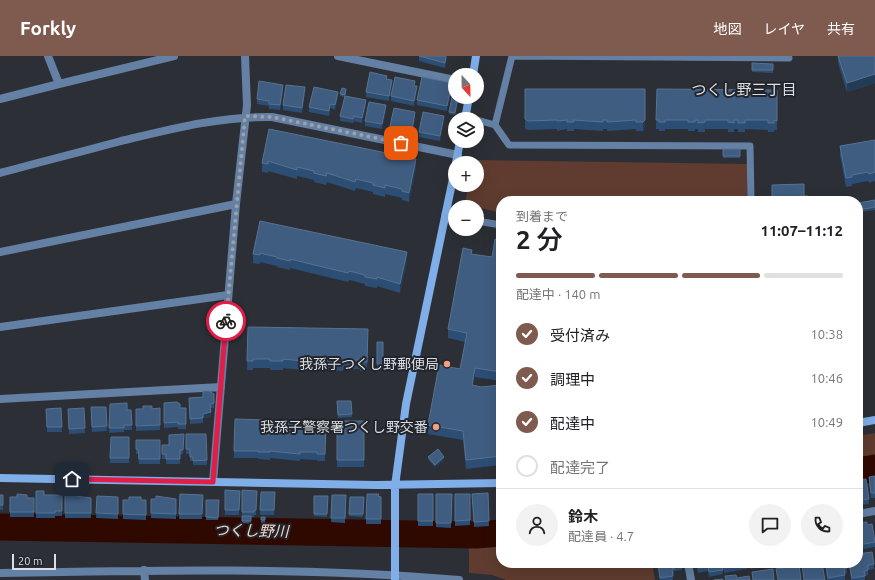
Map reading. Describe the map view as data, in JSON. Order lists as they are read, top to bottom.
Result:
{
  "districts": ["つくし野三丁目"],
  "water": ["つくし野川"],
  "places": ["我孫子つくし野郵便局", "我孫子警察署つくし野交番"],
  "scale_bar": "20 m",
  "north": "bottom",
  "page": {
    "header": "Forkly",
    "nav": ["地図", "レイヤ", "共有"],
    "map_buttons": ["+", "−"],
    "heading": ["2 分", "到着まで", "11:07–11:12"],
    "panel": ["鈴木", "配達員 · 4.7"],
    "bar": "配達中 · 140 m",
    "list": [
      ["受付済み", "10:38"],
      ["調理中", "10:46"],
      ["配達中", "10:49"],
      "配達完了"
    ],
    "scale": "20 m"
  }
}
